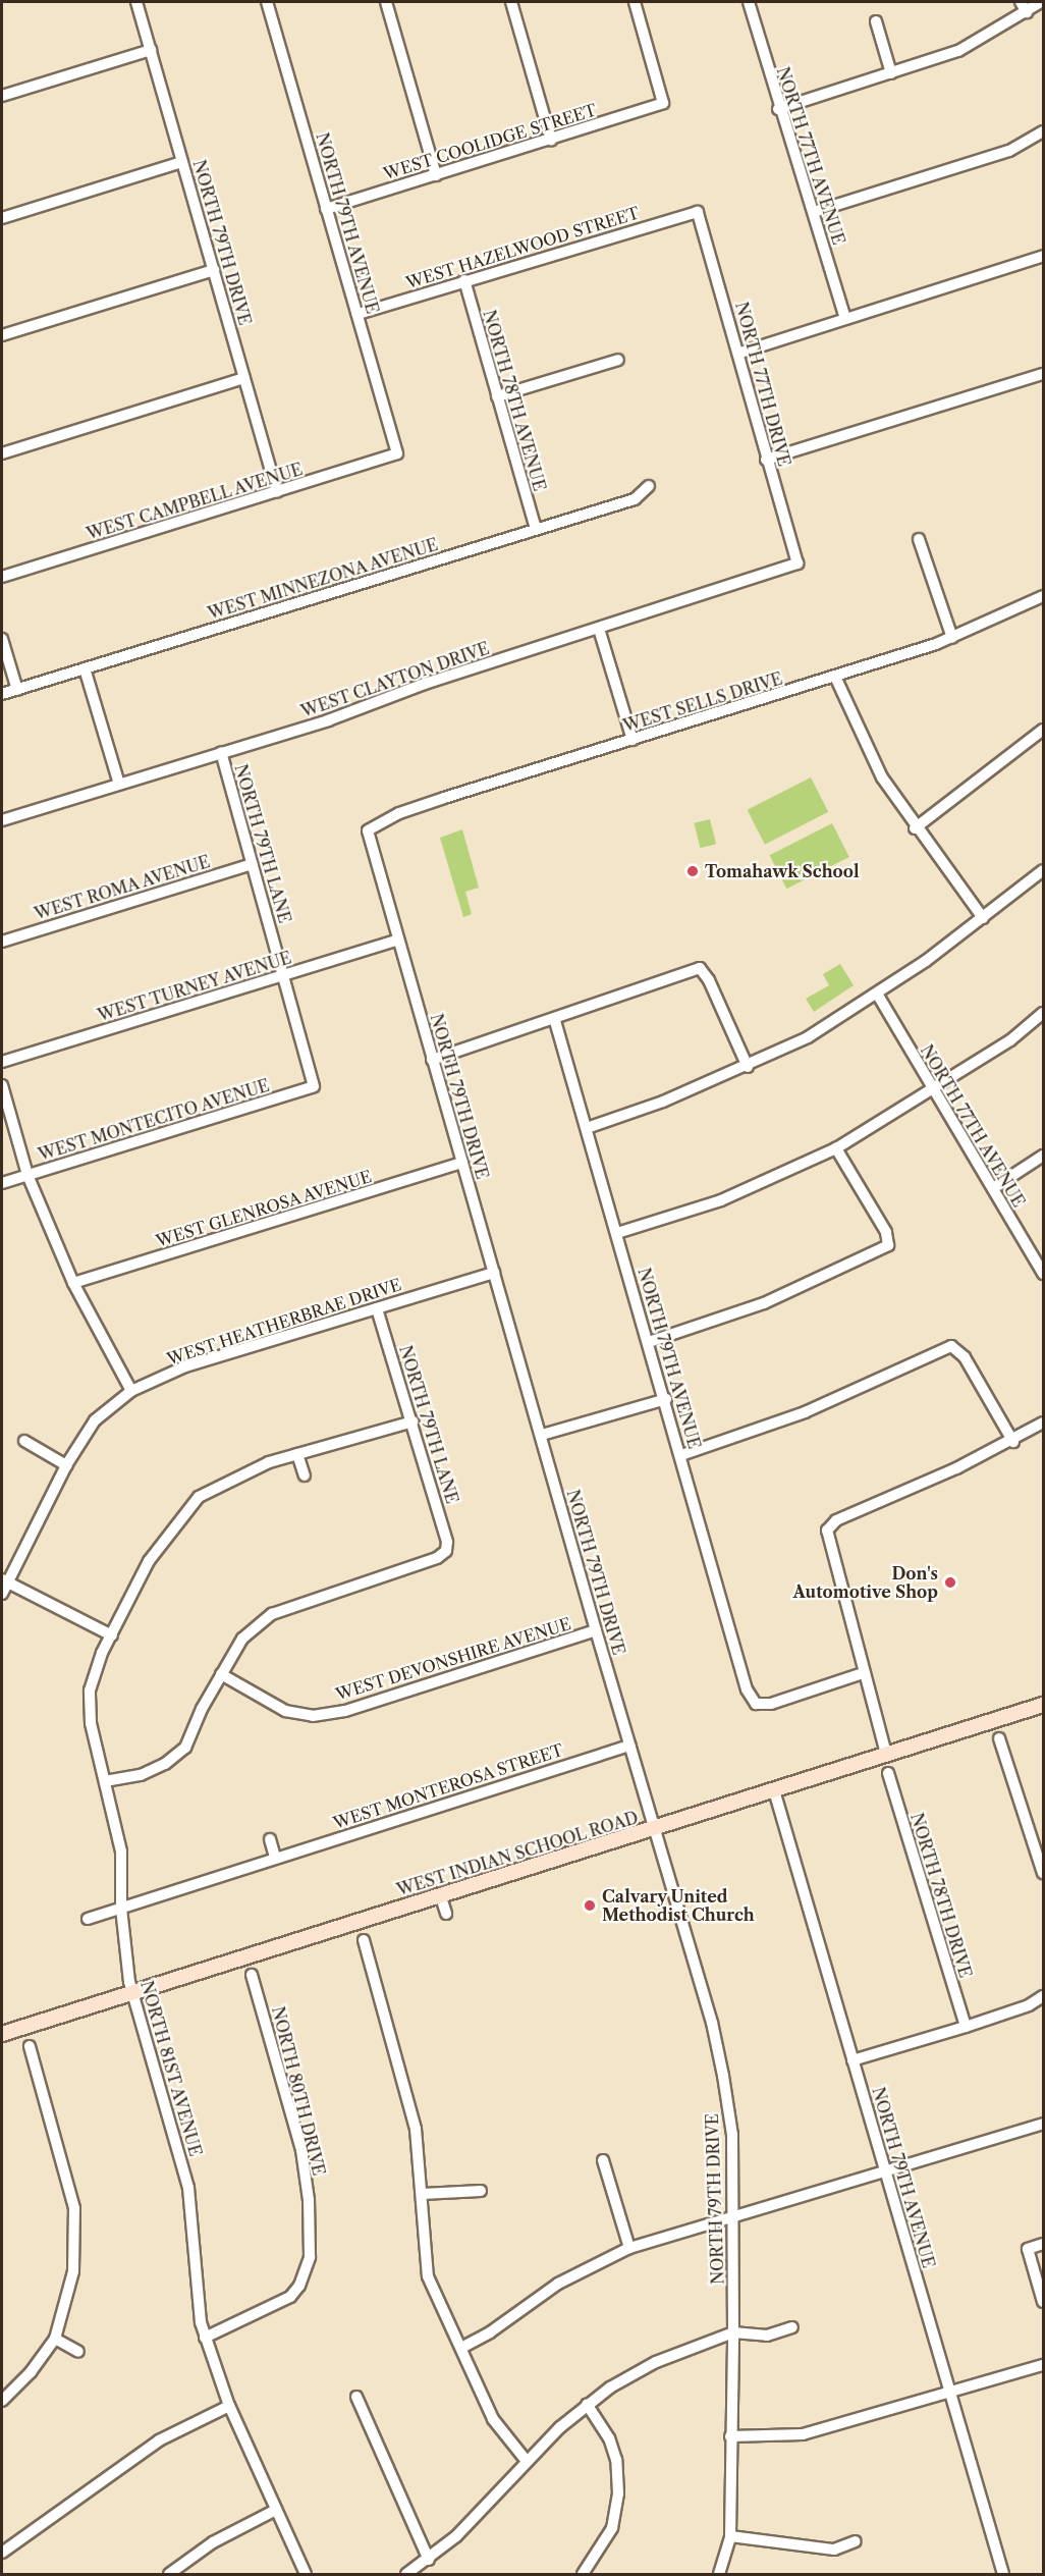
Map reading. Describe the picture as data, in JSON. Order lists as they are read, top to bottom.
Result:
{
  "streets": {
    "main road": ["WEST INDIAN SCHOOL ROAD"],
    "street": [
      "WEST COOLIDGE STREET",
      "NORTH 77TH AVENUE",
      "NORTH 79TH AVENUE",
      "NORTH 79TH DRIVE",
      "WEST HAZELWOOD STREET",
      "NORTH 77TH DRIVE",
      "NORTH 78TH AVENUE",
      "WEST CAMPBELL AVENUE",
      "WEST MINNEZONA AVENUE",
      "WEST CLAYTON DRIVE",
      "WEST SELLS DRIVE",
      "NORTH 79TH LANE",
      "WEST ROMA AVENUE",
      "WEST TURNEY AVENUE",
      "WEST MONTECITO AVENUE",
      "WEST GLENROSA AVENUE",
      "WEST HEATHERBRAE DRIVE",
      "WEST DEVONSHIRE AVENUE",
      "WEST MONTEROSA STREET",
      "NORTH 78TH DRIVE",
      "NORTH 81ST AVENUE",
      "NORTH 80TH DRIVE"
    ]
  },
  "crossings": [
    ["WEST COOLIDGE STREET", "NORTH 79TH AVENUE"],
    ["NORTH 79TH AVENUE", "WEST HAZELWOOD STREET"],
    ["NORTH 79TH AVENUE", "WEST CAMPBELL AVENUE"],
    ["NORTH 79TH AVENUE", "WEST INDIAN SCHOOL ROAD"],
    ["NORTH 79TH DRIVE", "WEST CAMPBELL AVENUE"],
    ["NORTH 79TH DRIVE", "WEST SELLS DRIVE"],
    ["NORTH 79TH DRIVE", "WEST TURNEY AVENUE"],
    ["NORTH 79TH DRIVE", "WEST GLENROSA AVENUE"],
    ["NORTH 79TH DRIVE", "WEST HEATHERBRAE DRIVE"],
    ["NORTH 79TH DRIVE", "WEST DEVONSHIRE AVENUE"],
    ["NORTH 79TH DRIVE", "WEST MONTEROSA STREET"],
    ["NORTH 79TH DRIVE", "WEST INDIAN SCHOOL ROAD"],
    ["WEST HAZELWOOD STREET", "NORTH 77TH DRIVE"],
    ["WEST HAZELWOOD STREET", "NORTH 78TH AVENUE"],
    ["NORTH 77TH DRIVE", "WEST CLAYTON DRIVE"],
    ["NORTH 78TH AVENUE", "WEST MINNEZONA AVENUE"],
    ["WEST CLAYTON DRIVE", "NORTH 79TH LANE"],
    ["NORTH 79TH LANE", "WEST ROMA AVENUE"],
    ["NORTH 79TH LANE", "WEST TURNEY AVENUE"],
    ["NORTH 79TH LANE", "WEST MONTECITO AVENUE"],
    ["NORTH 79TH LANE", "WEST HEATHERBRAE DRIVE"],
    ["NORTH 79TH LANE", "WEST DEVONSHIRE AVENUE"],
    ["NORTH 79TH LANE", "NORTH 81ST AVENUE"],
    ["WEST MONTEROSA STREET", "NORTH 81ST AVENUE"],
    ["WEST INDIAN SCHOOL ROAD", "NORTH 81ST AVENUE"],
    ["NORTH 81ST AVENUE", "NORTH 80TH DRIVE"]
  ],
  "places": ["Tomahawk School", "Don's Automotive Shop", "Calvary United Methodist Church"]
}
